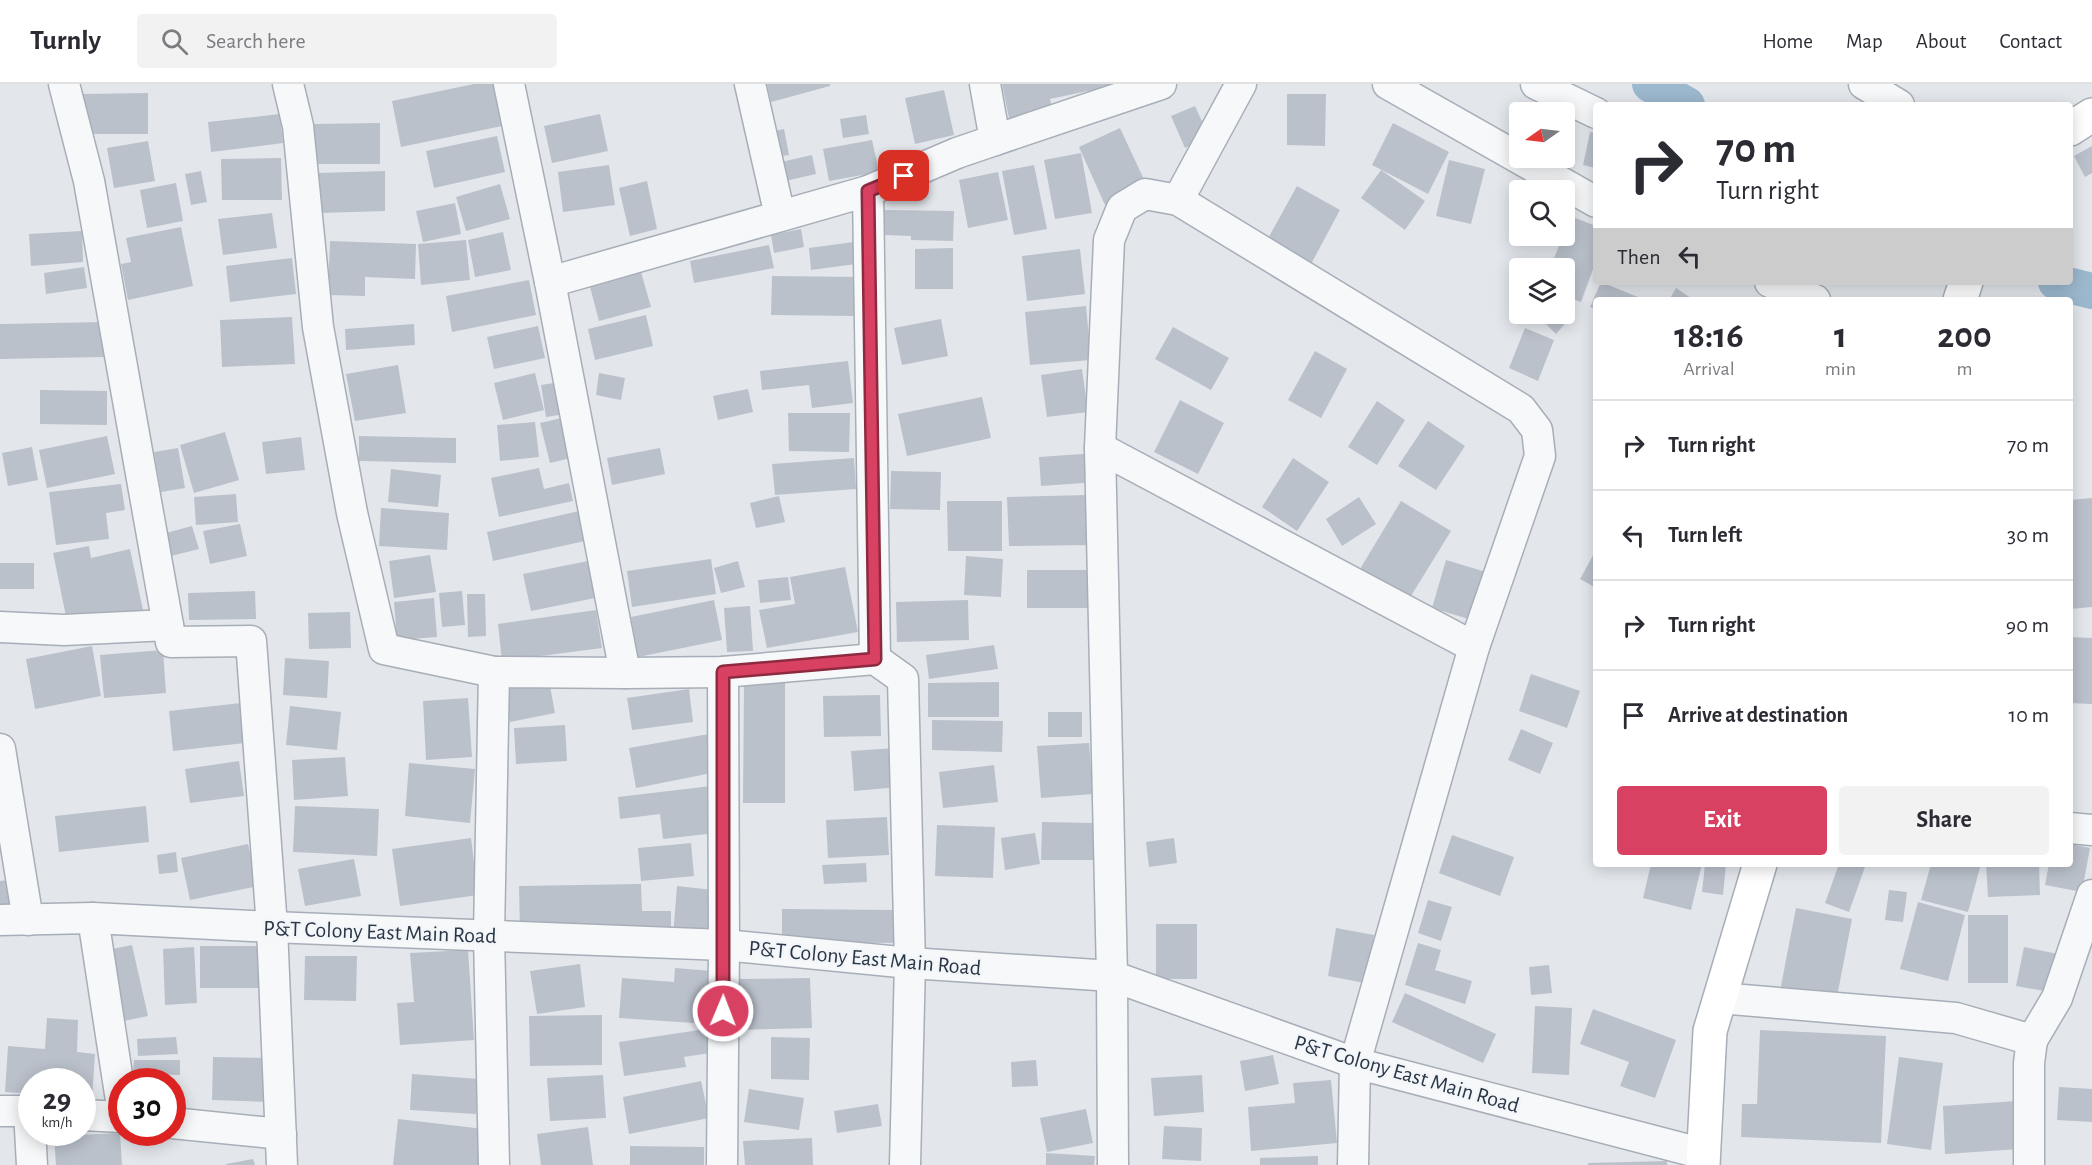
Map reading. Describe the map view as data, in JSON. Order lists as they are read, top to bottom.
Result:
{
  "streets": {
    "street": ["P&T Colony East Main Road"]
  },
  "north": "left",
  "page": {
    "header": "Turnly",
    "search": "Search here",
    "nav": [
      "Home",
      "Map",
      "About",
      "Contact"
    ],
    "turn": ["70 m", "Turn right"],
    "then": "Then",
    "eta": [
      "18:16",
      "Arrival",
      "1",
      "min",
      "200",
      "m"
    ],
    "list": [
      {
        "name": "Turn right",
        "value": "70 m"
      },
      {
        "name": "Turn left",
        "value": "30 m"
      },
      {
        "name": "Turn right",
        "value": "90 m"
      },
      {
        "name": "Arrive at destination",
        "value": "10 m"
      }
    ],
    "buttons": ["Exit", "Share"],
    "speed": "29 km/h",
    "limit": "30"
  }
}
